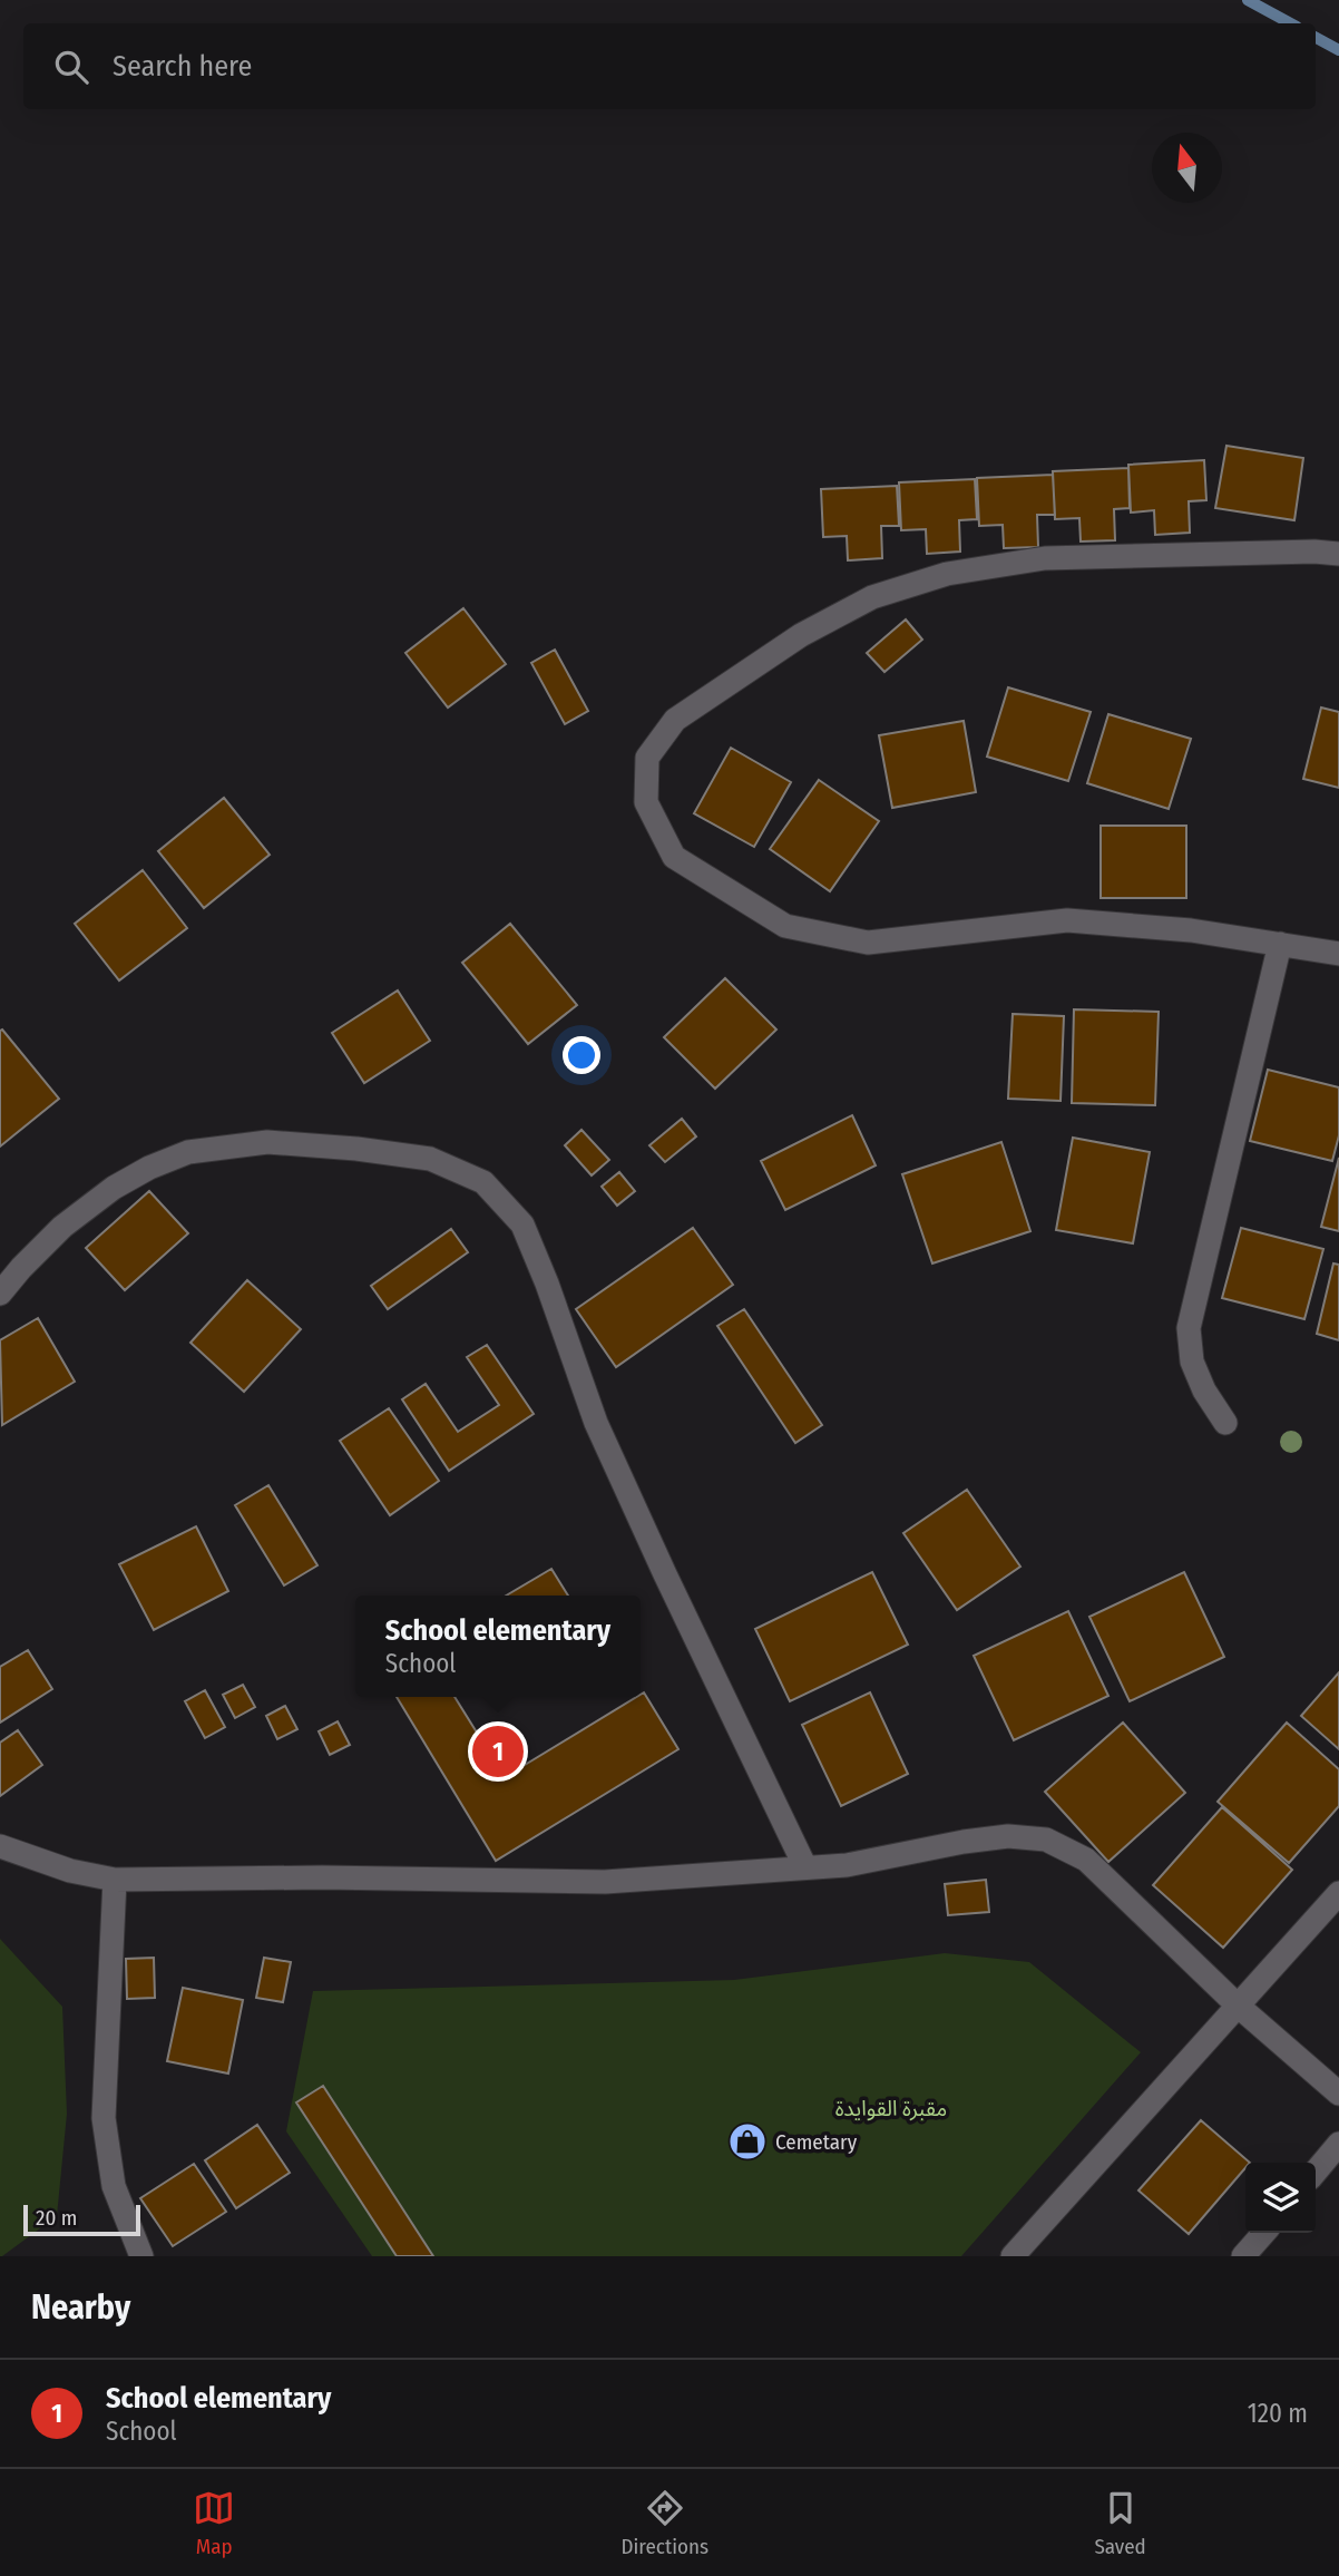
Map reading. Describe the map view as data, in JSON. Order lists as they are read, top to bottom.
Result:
{
  "parks": ["مقبرة القوايدة"],
  "places": {
    "shop": ["Cemetary"]
  },
  "scale_bar": "20 m",
  "north": "top",
  "page": {
    "search": "Search here",
    "popup": ["School elementary", "School"],
    "pins": "1",
    "scale": "20 m",
    "heading": "Nearby",
    "list": [
      {
        "mark": "1",
        "name": "School elementary",
        "note": "School",
        "value": "120 m"
      }
    ],
    "nav": ["Map", "Directions", "Saved"]
  }
}
